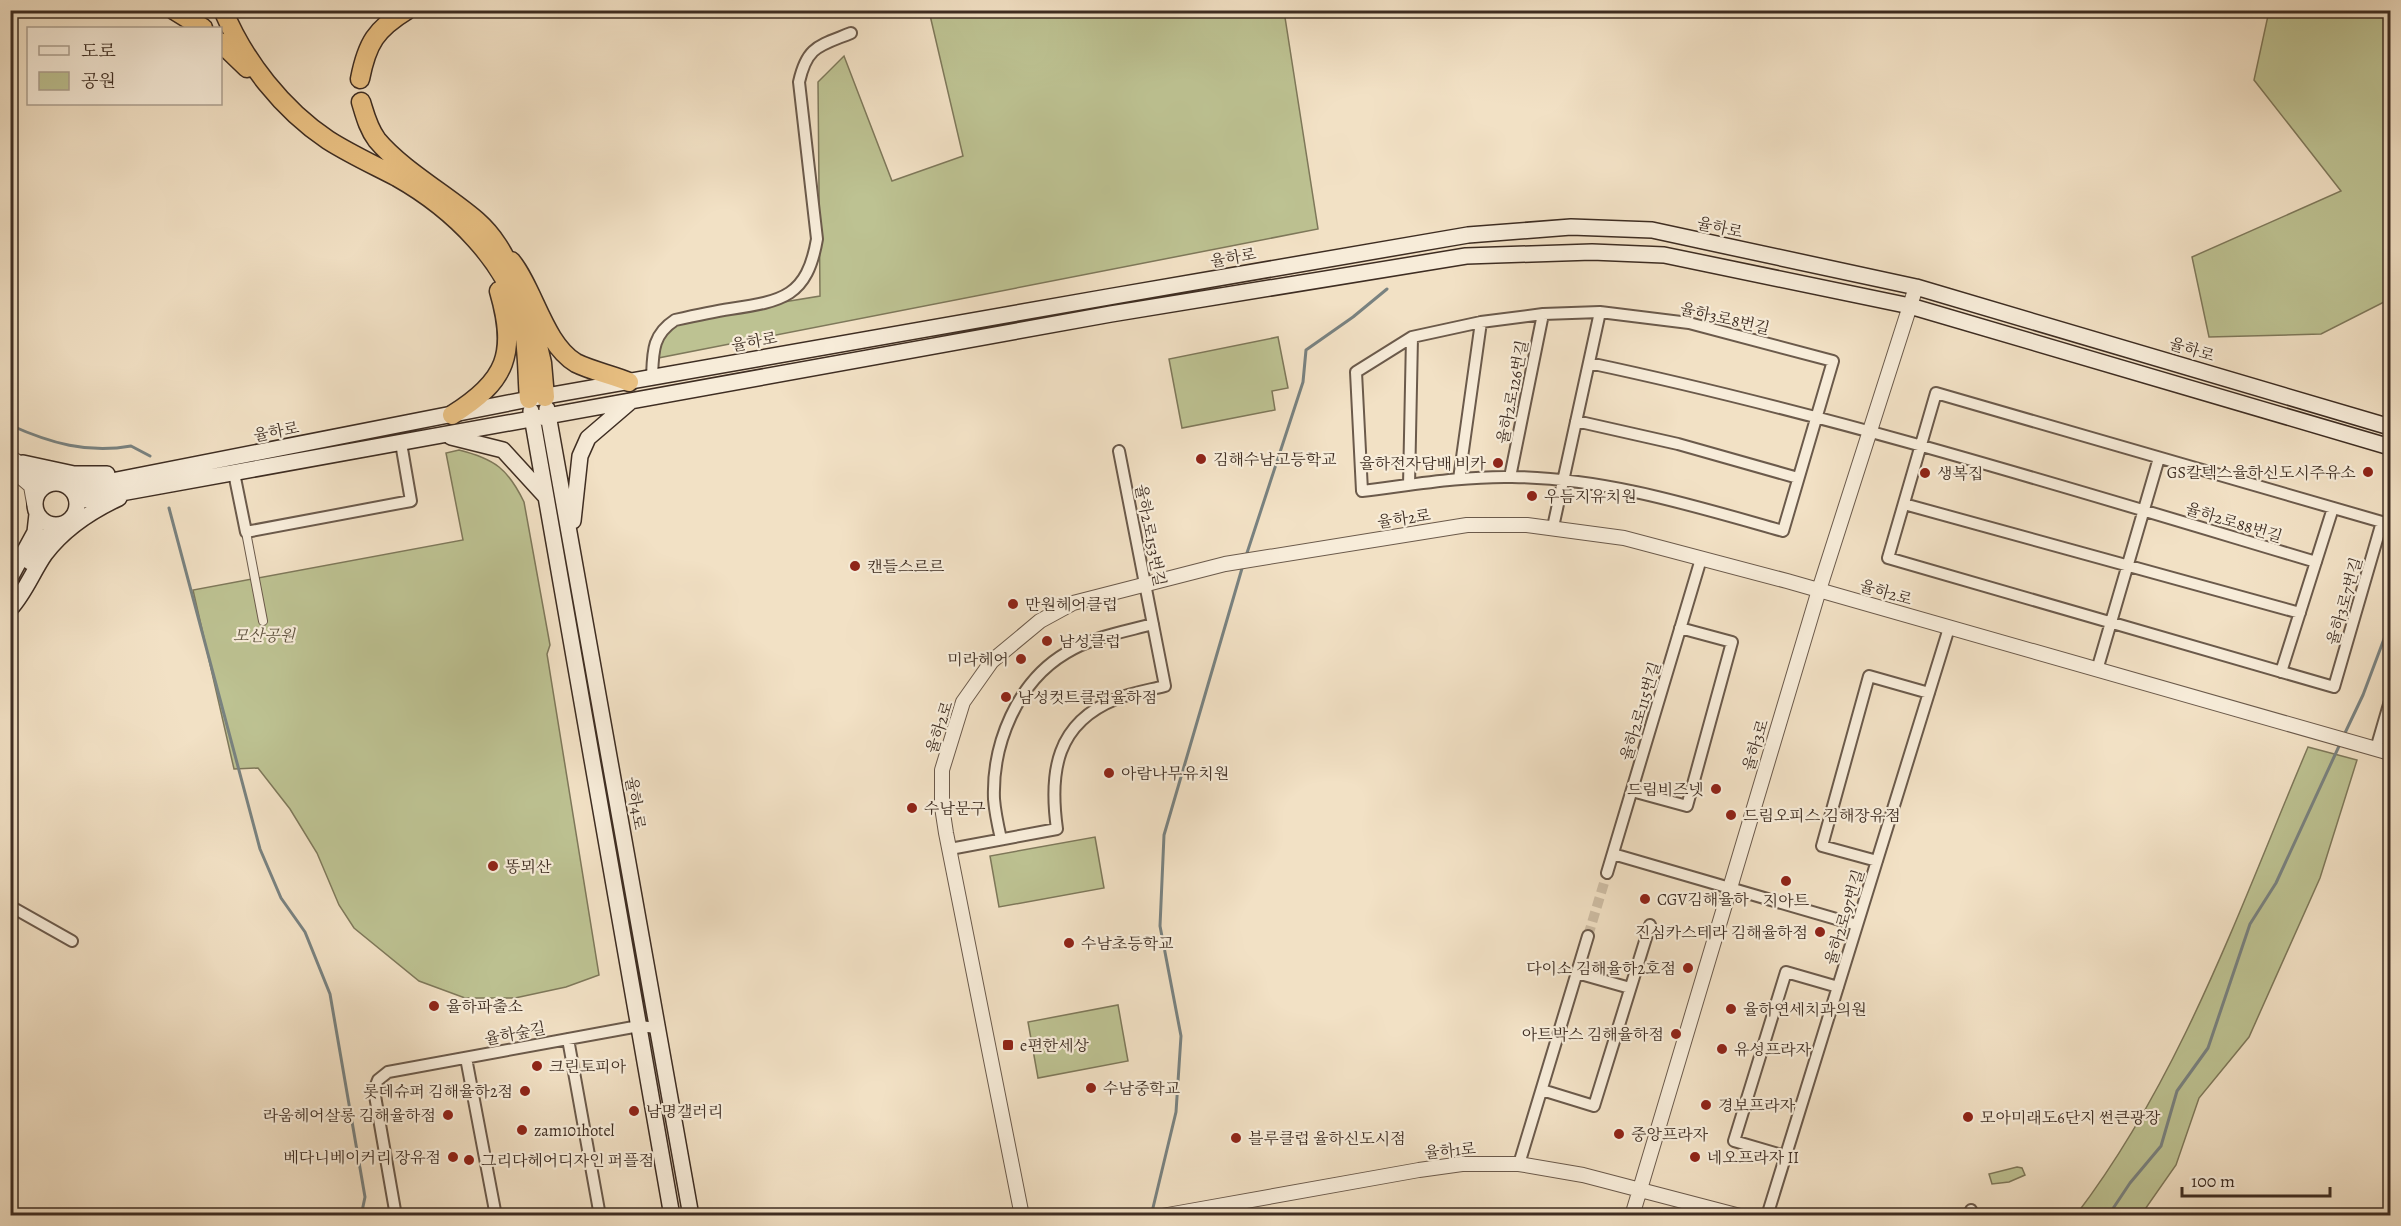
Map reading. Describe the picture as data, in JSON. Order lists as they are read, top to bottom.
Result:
{
  "streets": {
    "main road": ["율하로", "율하4로"],
    "street": [
      "율하3로8번길",
      "율하2로126번길",
      "율하2로",
      "율하2로88번길",
      "율하2로153번길",
      "율하3로7번길",
      "율하2로115번길",
      "율하3로",
      "율하2로97번길",
      "율하숲길",
      "율하1로"
    ]
  },
  "crossings": [
    ["율하로", "율하3로"],
    ["율하로", "율하4로"],
    ["율하3로8번길", "율하2로126번길"],
    ["율하2로", "율하2로153번길"],
    ["율하2로", "율하2로115번길"],
    ["율하2로", "율하3로"],
    ["율하2로", "율하2로97번길"],
    ["율하3로", "율하1로"],
    ["율하4로", "율하숲길"]
  ],
  "parks": ["모산공원"],
  "places": {
    "other": [
      "김해수남고등학교",
      "율하전자담배 비카",
      "GS칼텍스율하신도시주유소",
      "생복집",
      "우듬지유치원",
      "캔들스르르",
      "만원헤어클럽",
      "남성클럽",
      "미라헤어",
      "남성컷트클럽율하점",
      "아람나무유치원",
      "드림비즈넷",
      "수남문구",
      "드림오피스 김해장유점",
      "똥뫼산",
      "지아트",
      "CGV김해율하",
      "진심카스테라 김해율하점",
      "수남초등학교",
      "다이소 김해율하2호점",
      "율하파출소",
      "율하연세치과의원",
      "아트박스 김해율하점",
      "유성프라자",
      "크린토피아",
      "수남중학교",
      "롯데슈퍼 김해율하2점",
      "경보프라자",
      "남명갤러리",
      "라움헤어살롱 김해율하점",
      "모아미래도6단지 썬큰광장",
      "zam101hotel",
      "중앙프라자",
      "블루클럽 율하신도시점",
      "베다니베이커리 장유점",
      "네오프라자 II",
      "그리다헤어디자인 퍼플점"
    ],
    "transit": ["e편한세상"]
  },
  "legend": ["도로", "공원"],
  "scale_bar": "100 m"
}
